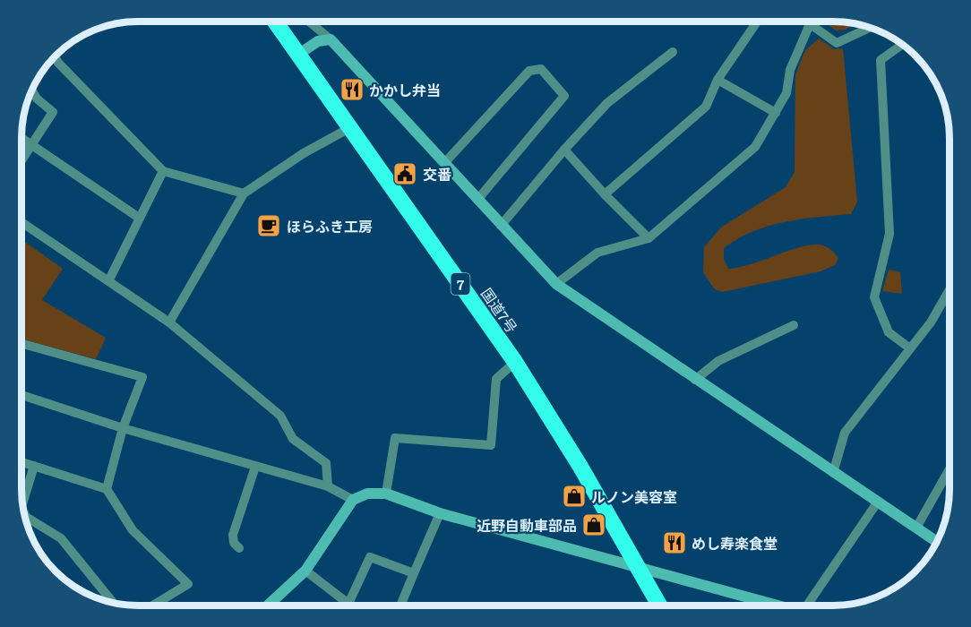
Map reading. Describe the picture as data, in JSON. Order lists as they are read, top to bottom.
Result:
{
  "streets": {
    "highway": ["7", "国道7号"]
  },
  "places": {
    "restaurant": ["かかし弁当", "めし寿楽食堂"],
    "public building": ["交番"],
    "cafe": ["ほらふき工房"],
    "shop": ["ルノン美容室", "近野自動車部品"]
  }
}
